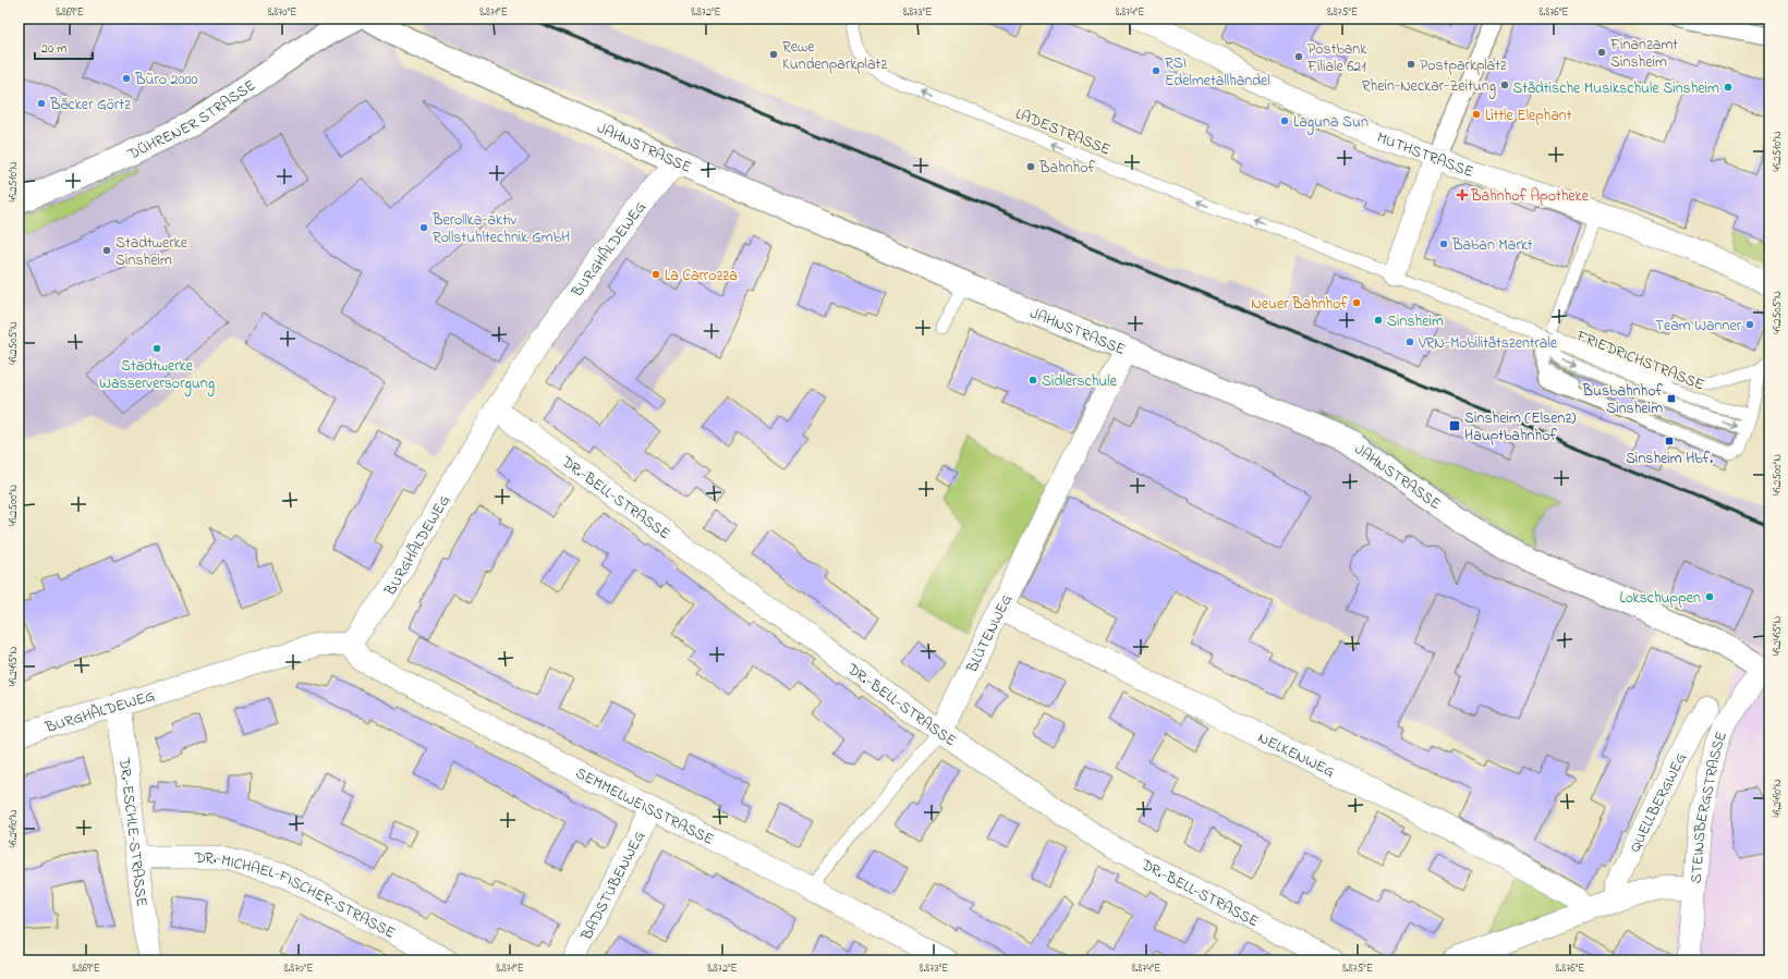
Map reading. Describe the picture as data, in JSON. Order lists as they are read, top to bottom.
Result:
{
  "streets": {
    "street": [
      "DÜHRENER STRASSE",
      "JAHNSTRASSE",
      "MUTHSTRASSE",
      "BURGHÄLDEWEG",
      "DR.-BELL-STRASSE",
      "BLÜTENWEG",
      "NELKENWEG",
      "QUELLBERGWEG",
      "SEMMELWEISSTRASSE",
      "STEINSBERGSTRASSE",
      "DR.-ESCHLE-STRASSE",
      "BADSTUBENWEG",
      "DR.-MICHAEL-FISCHER-STRASSE"
    ],
    "lane": ["LADESTRASSE", "FRIEDRICHSTRASSE"]
  },
  "crossings": [
    ["LADESTRASSE", "FRIEDRICHSTRASSE"],
    ["JAHNSTRASSE", "BURGHÄLDEWEG"],
    ["JAHNSTRASSE", "BLÜTENWEG"],
    ["JAHNSTRASSE", "STEINSBERGSTRASSE"],
    ["BURGHÄLDEWEG", "DR.-BELL-STRASSE"],
    ["BURGHÄLDEWEG", "SEMMELWEISSTRASSE"],
    ["BURGHÄLDEWEG", "DR.-ESCHLE-STRASSE"],
    ["DR.-BELL-STRASSE", "BLÜTENWEG"],
    ["BLÜTENWEG", "NELKENWEG"],
    ["BLÜTENWEG", "SEMMELWEISSTRASSE"],
    ["SEMMELWEISSTRASSE", "BADSTUBENWEG"],
    ["DR.-ESCHLE-STRASSE", "DR.-MICHAEL-FISCHER-STRASSE"]
  ],
  "one_way": ["LADESTRASSE"],
  "places": {
    "other": [
      "Finanzamt Sinsheim",
      "Rewe Kundenparkplatz",
      "Postbank Filiale 621",
      "Postparkplatz",
      "RSI Edelmetallhandel",
      "Büro 2000",
      "Rhein-Neckar-Zeitung",
      "Städtische Musikschule Sinsheim",
      "Bäcker Görtz",
      "Little Elephant",
      "Laguna Sun",
      "Bahnhof",
      "Berollka-aktiv Rollstuhltechnik GmbH",
      "Baban Markt",
      "Stadtwerke Sinsheim",
      "La Carrozza",
      "Neuer Bahnhof",
      "Sinsheim",
      "Team Wanner",
      "VRN-Mobilitätszentrale",
      "Stadtwerke Wasserversorgung",
      "Sidlerschule",
      "Lokschuppen"
    ],
    "health": ["Bahnhof Apotheke"],
    "transit": ["Busbahnhof Sinsheim", "Sinsheim (Elsenz) Hauptbahnhof", "Sinsheim Hbf."]
  },
  "scale_bar": "20 m",
  "coordinates": [
    "8.869°E",
    "8.870°E",
    "8.871°E",
    "8.872°E",
    "8.873°E",
    "8.874°E",
    "8.875°E",
    "8.876°E",
    "49.2510°N",
    "49.2505°N",
    "49.2500°N",
    "49.2495°N",
    "49.2490°N"
  ]
}
